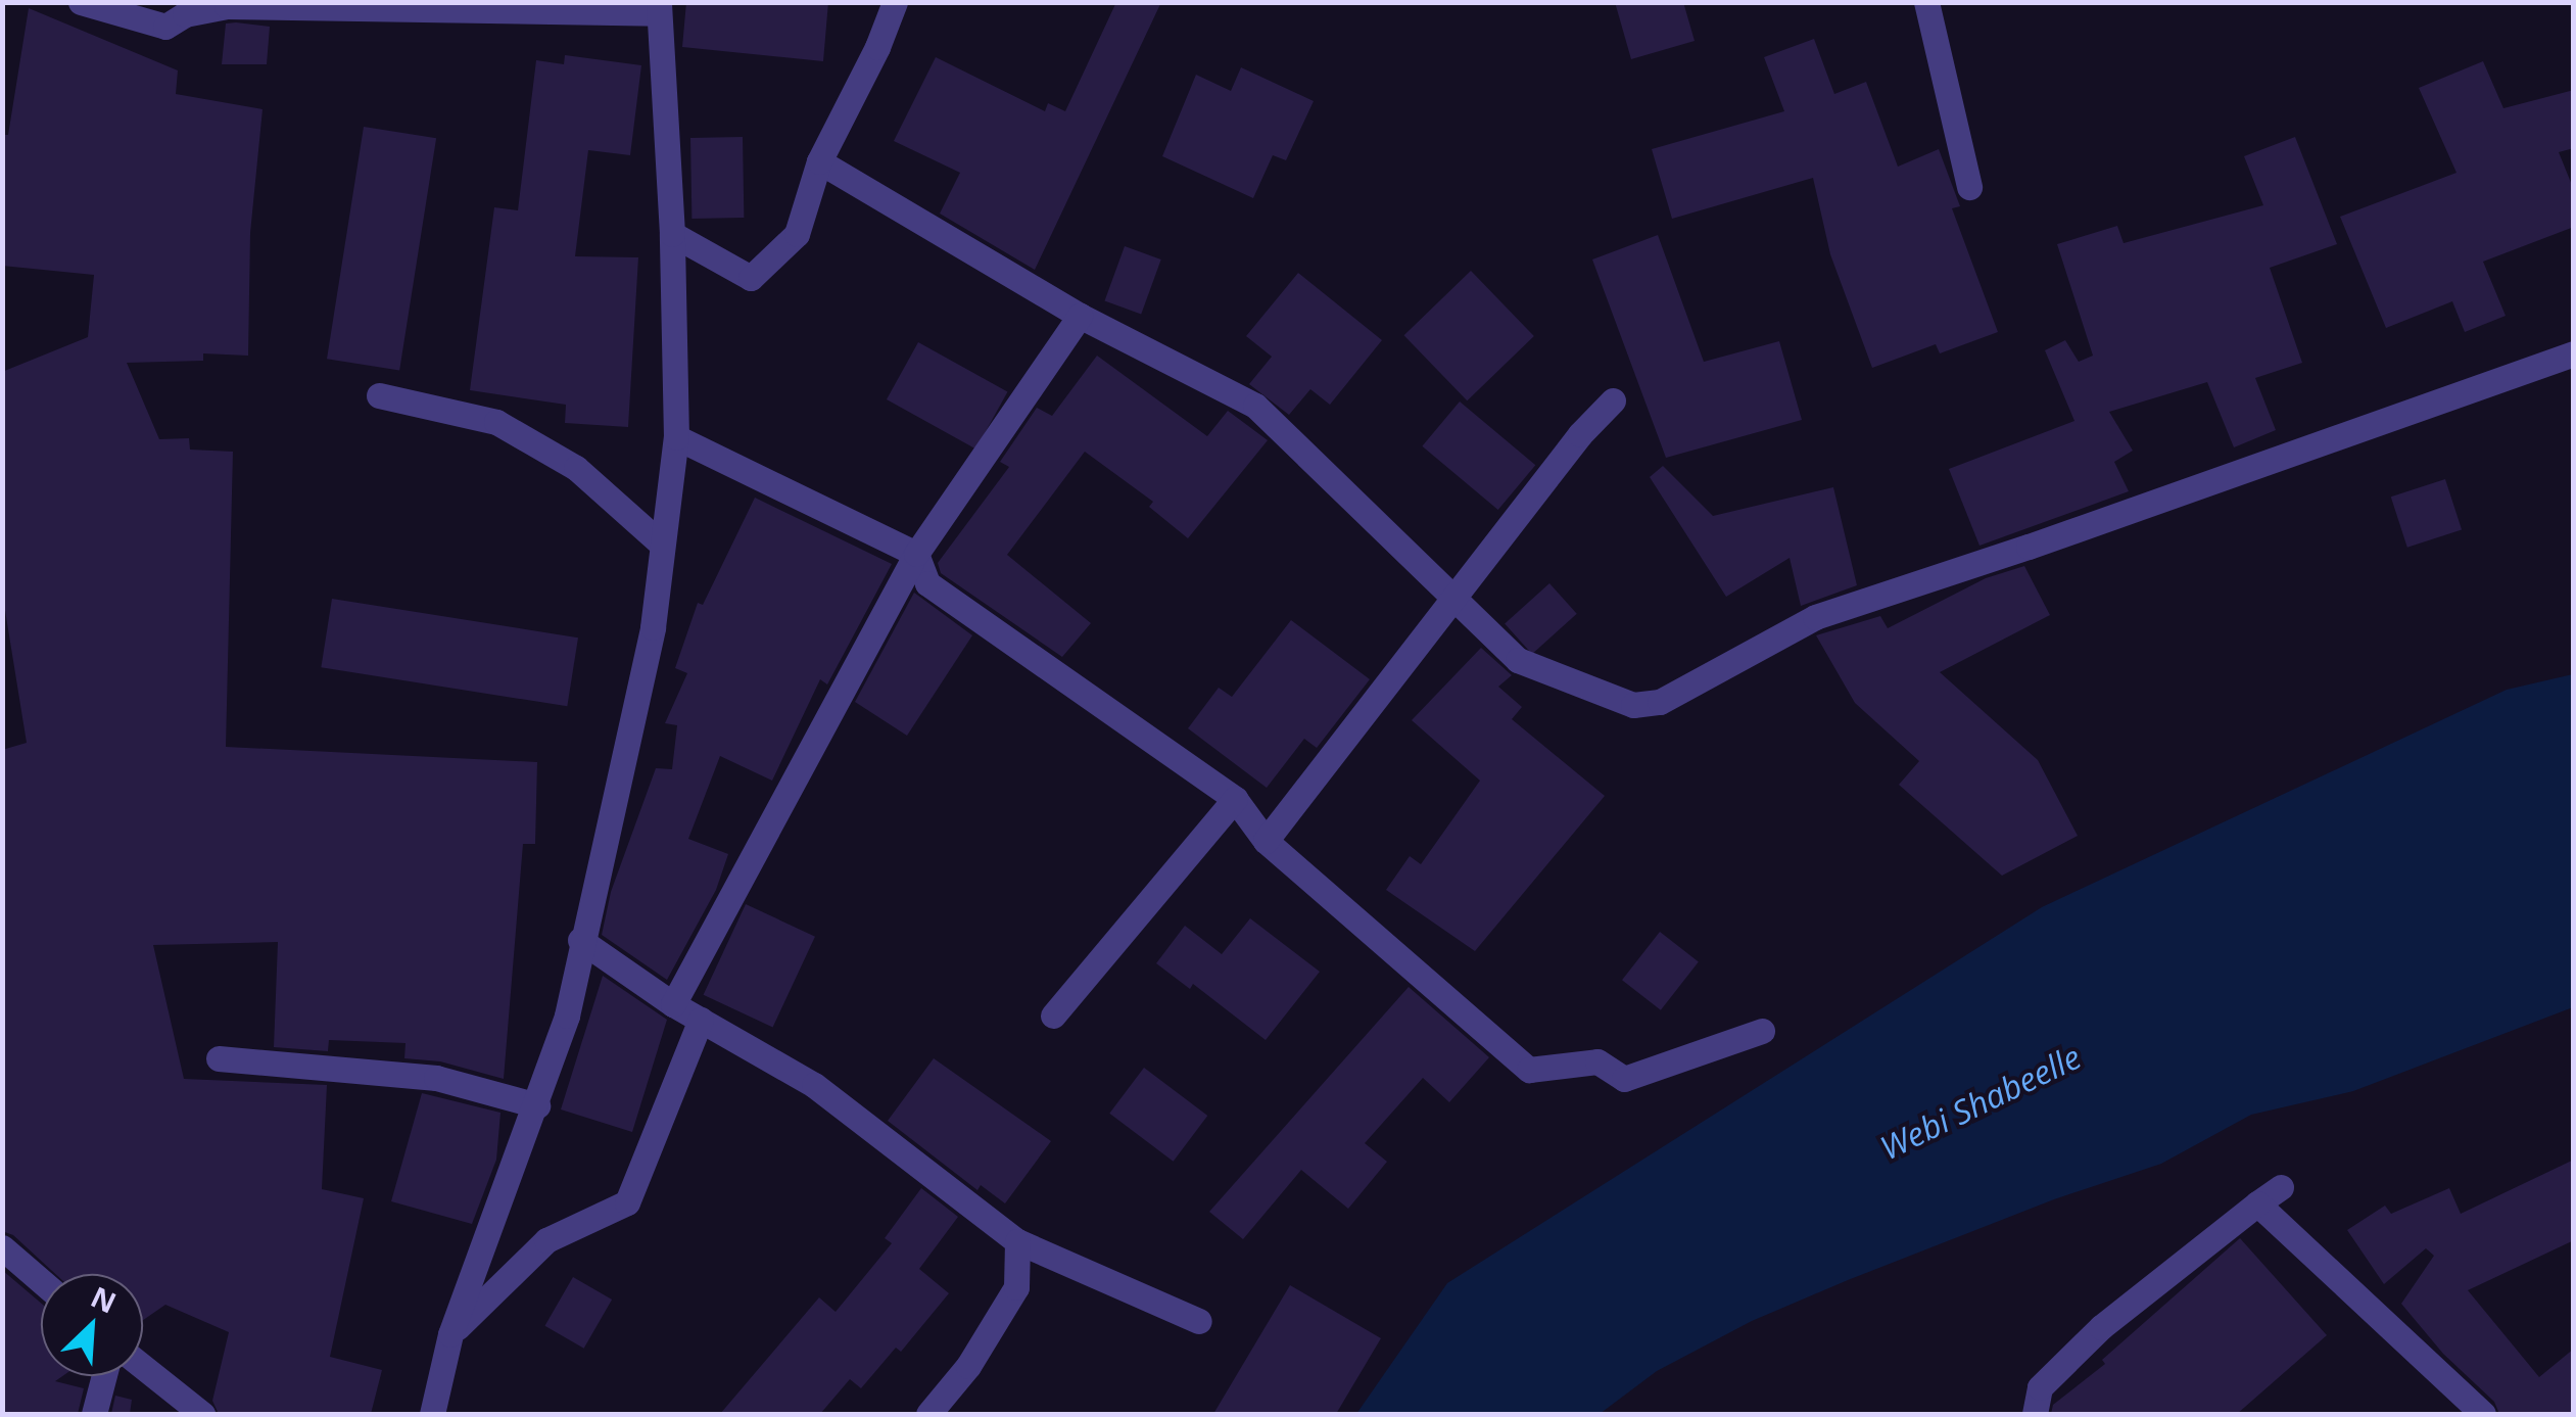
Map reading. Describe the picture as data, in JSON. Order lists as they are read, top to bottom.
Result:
{
  "water": ["Webi Shabeelle"],
  "north": "top right"
}
